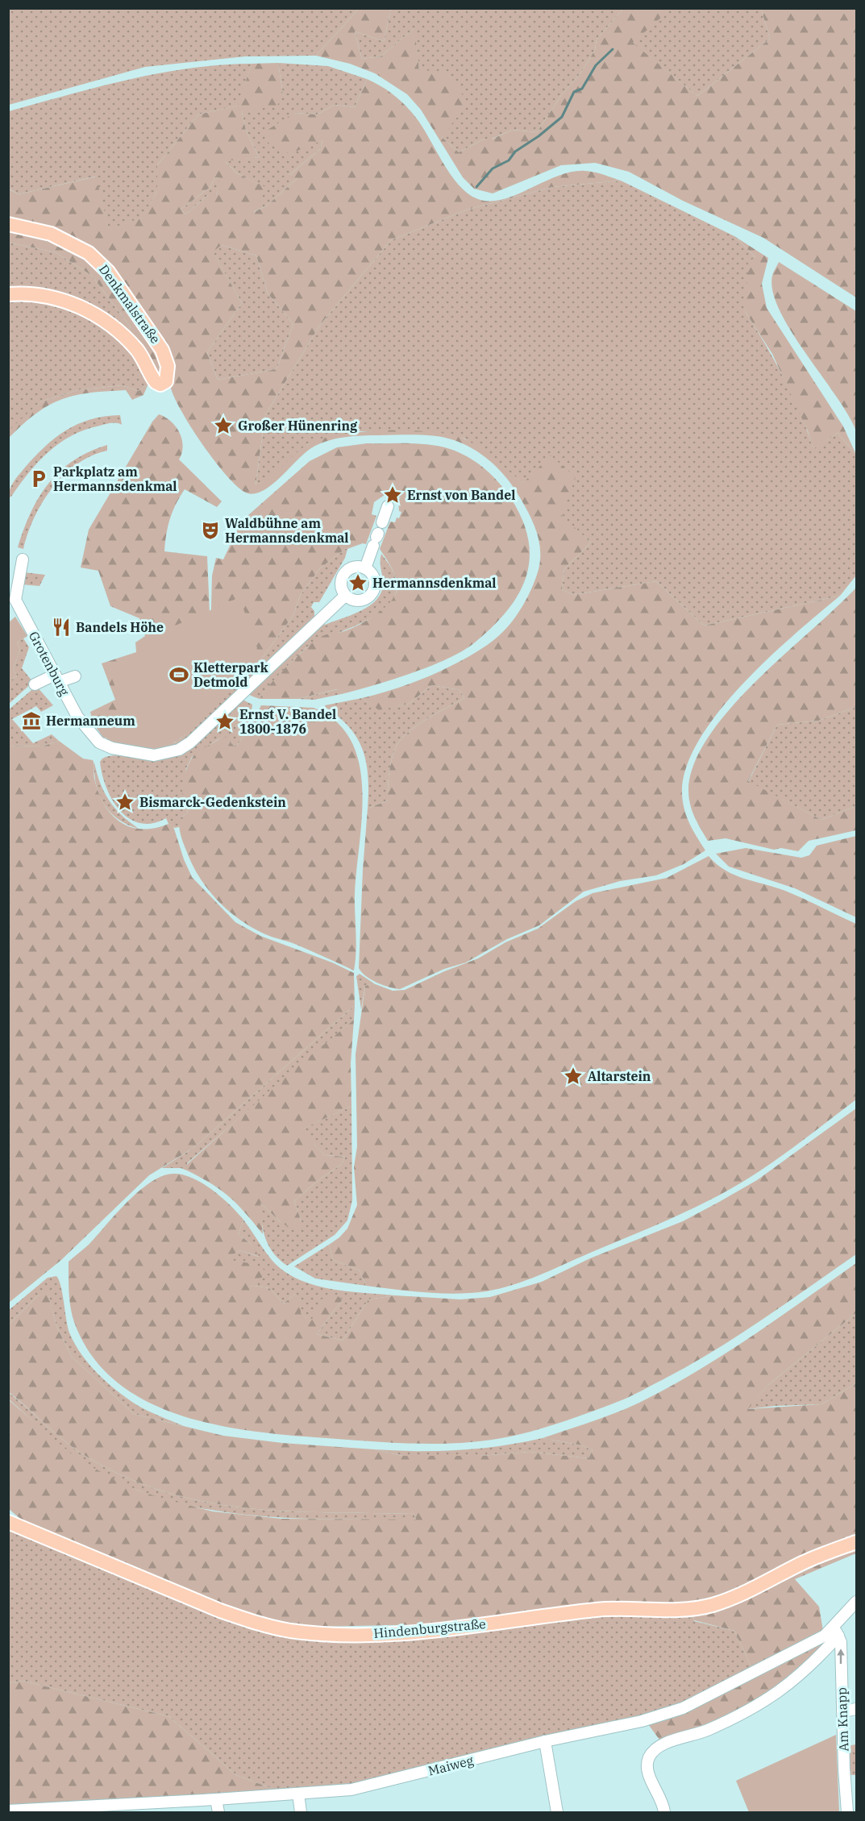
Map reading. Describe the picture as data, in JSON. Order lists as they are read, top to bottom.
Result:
{
  "streets": {
    "main road": ["Denkmalstraße", "Hindenburgstraße"],
    "street": ["Grotenburg", "Am Knapp", "Maiweg"]
  },
  "crossings": [
    ["Am Knapp", "Maiweg"]
  ],
  "one_way": ["Am Knapp"],
  "places": {
    "place": [
      "Großer Hünenring",
      "Ernst von Bandel",
      "Hermannsdenkmal",
      "Ernst V. Bandel 1800-1876",
      "Bismarck-Gedenkstein",
      "Altarstein"
    ],
    "parking": ["Parkplatz am Hermannsdenkmal"],
    "theatre": ["Waldbühne am Hermannsdenkmal"],
    "restaurant": ["Bandels Höhe"],
    "sports": ["Kletterpark Detmold"],
    "museum": ["Hermanneum"]
  }
}
